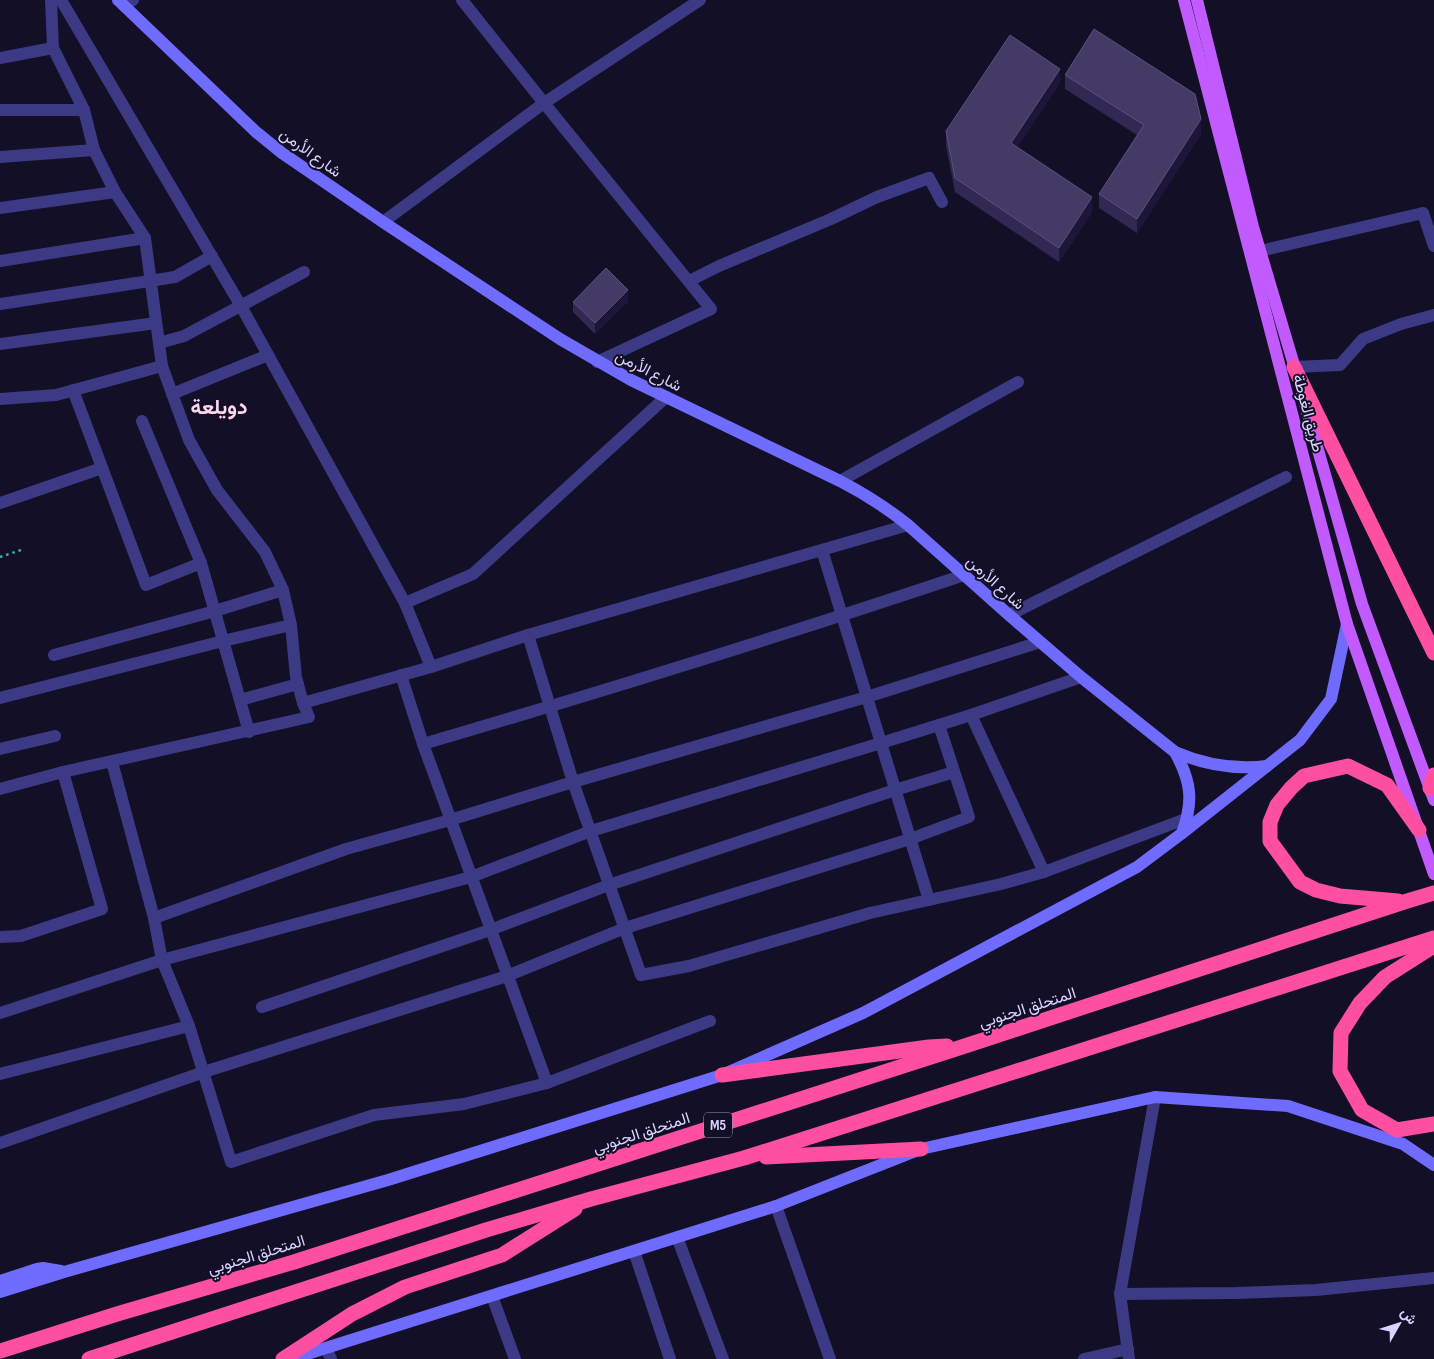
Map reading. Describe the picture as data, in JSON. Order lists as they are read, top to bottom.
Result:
{
  "streets": {
    "highway": ["المتحلق الجنوبي", "M5"],
    "main road": ["شارع الأرمن", "طريق الغوطة"]
  },
  "districts": ["دويلعة"],
  "north": "top right"
}
